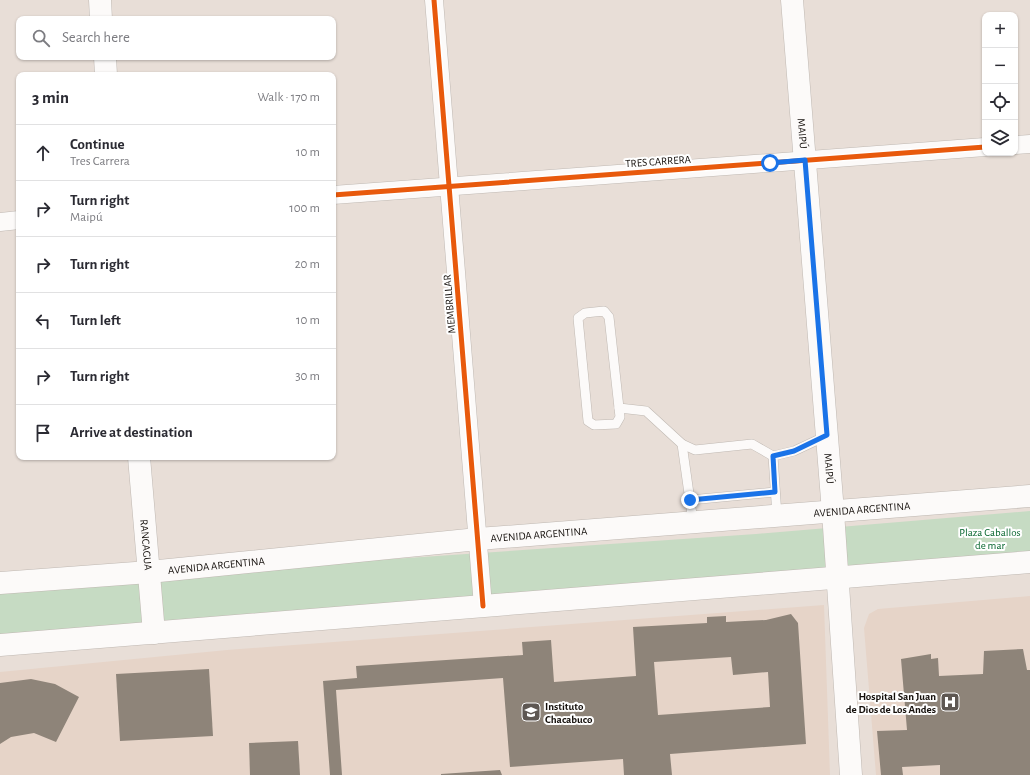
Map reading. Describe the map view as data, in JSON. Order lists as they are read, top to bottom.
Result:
{
  "streets": {
    "main road": ["MAIPÚ", "AVENIDA ARGENTINA", "RANCAGUA"],
    "street": ["TRES CARRERA", "MEMBRILLAR"]
  },
  "crossings": [
    ["MAIPÚ", "TRES CARRERA"],
    ["MAIPÚ", "AVENIDA ARGENTINA"],
    ["TRES CARRERA", "MEMBRILLAR"],
    ["MEMBRILLAR", "AVENIDA ARGENTINA"],
    ["AVENIDA ARGENTINA", "RANCAGUA"]
  ],
  "parks": ["Plaza Caballos de mar"],
  "places": {
    "hospital": ["Hospital San Juan de Dios de Los Andes"],
    "school or university": ["Instituto Chacabuco"]
  },
  "page": {
    "map_buttons": ["+", "−"],
    "search": "Search here",
    "heading": ["3 min", "Walk · 170 m"],
    "list": [
      ["Continue", "Tres Carrera", "10 m"],
      ["Turn right", "Maipú", "100 m"],
      ["Turn right", "20 m"],
      ["Turn left", "10 m"],
      ["Turn right", "30 m"],
      "Arrive at destination"
    ]
  }
}
